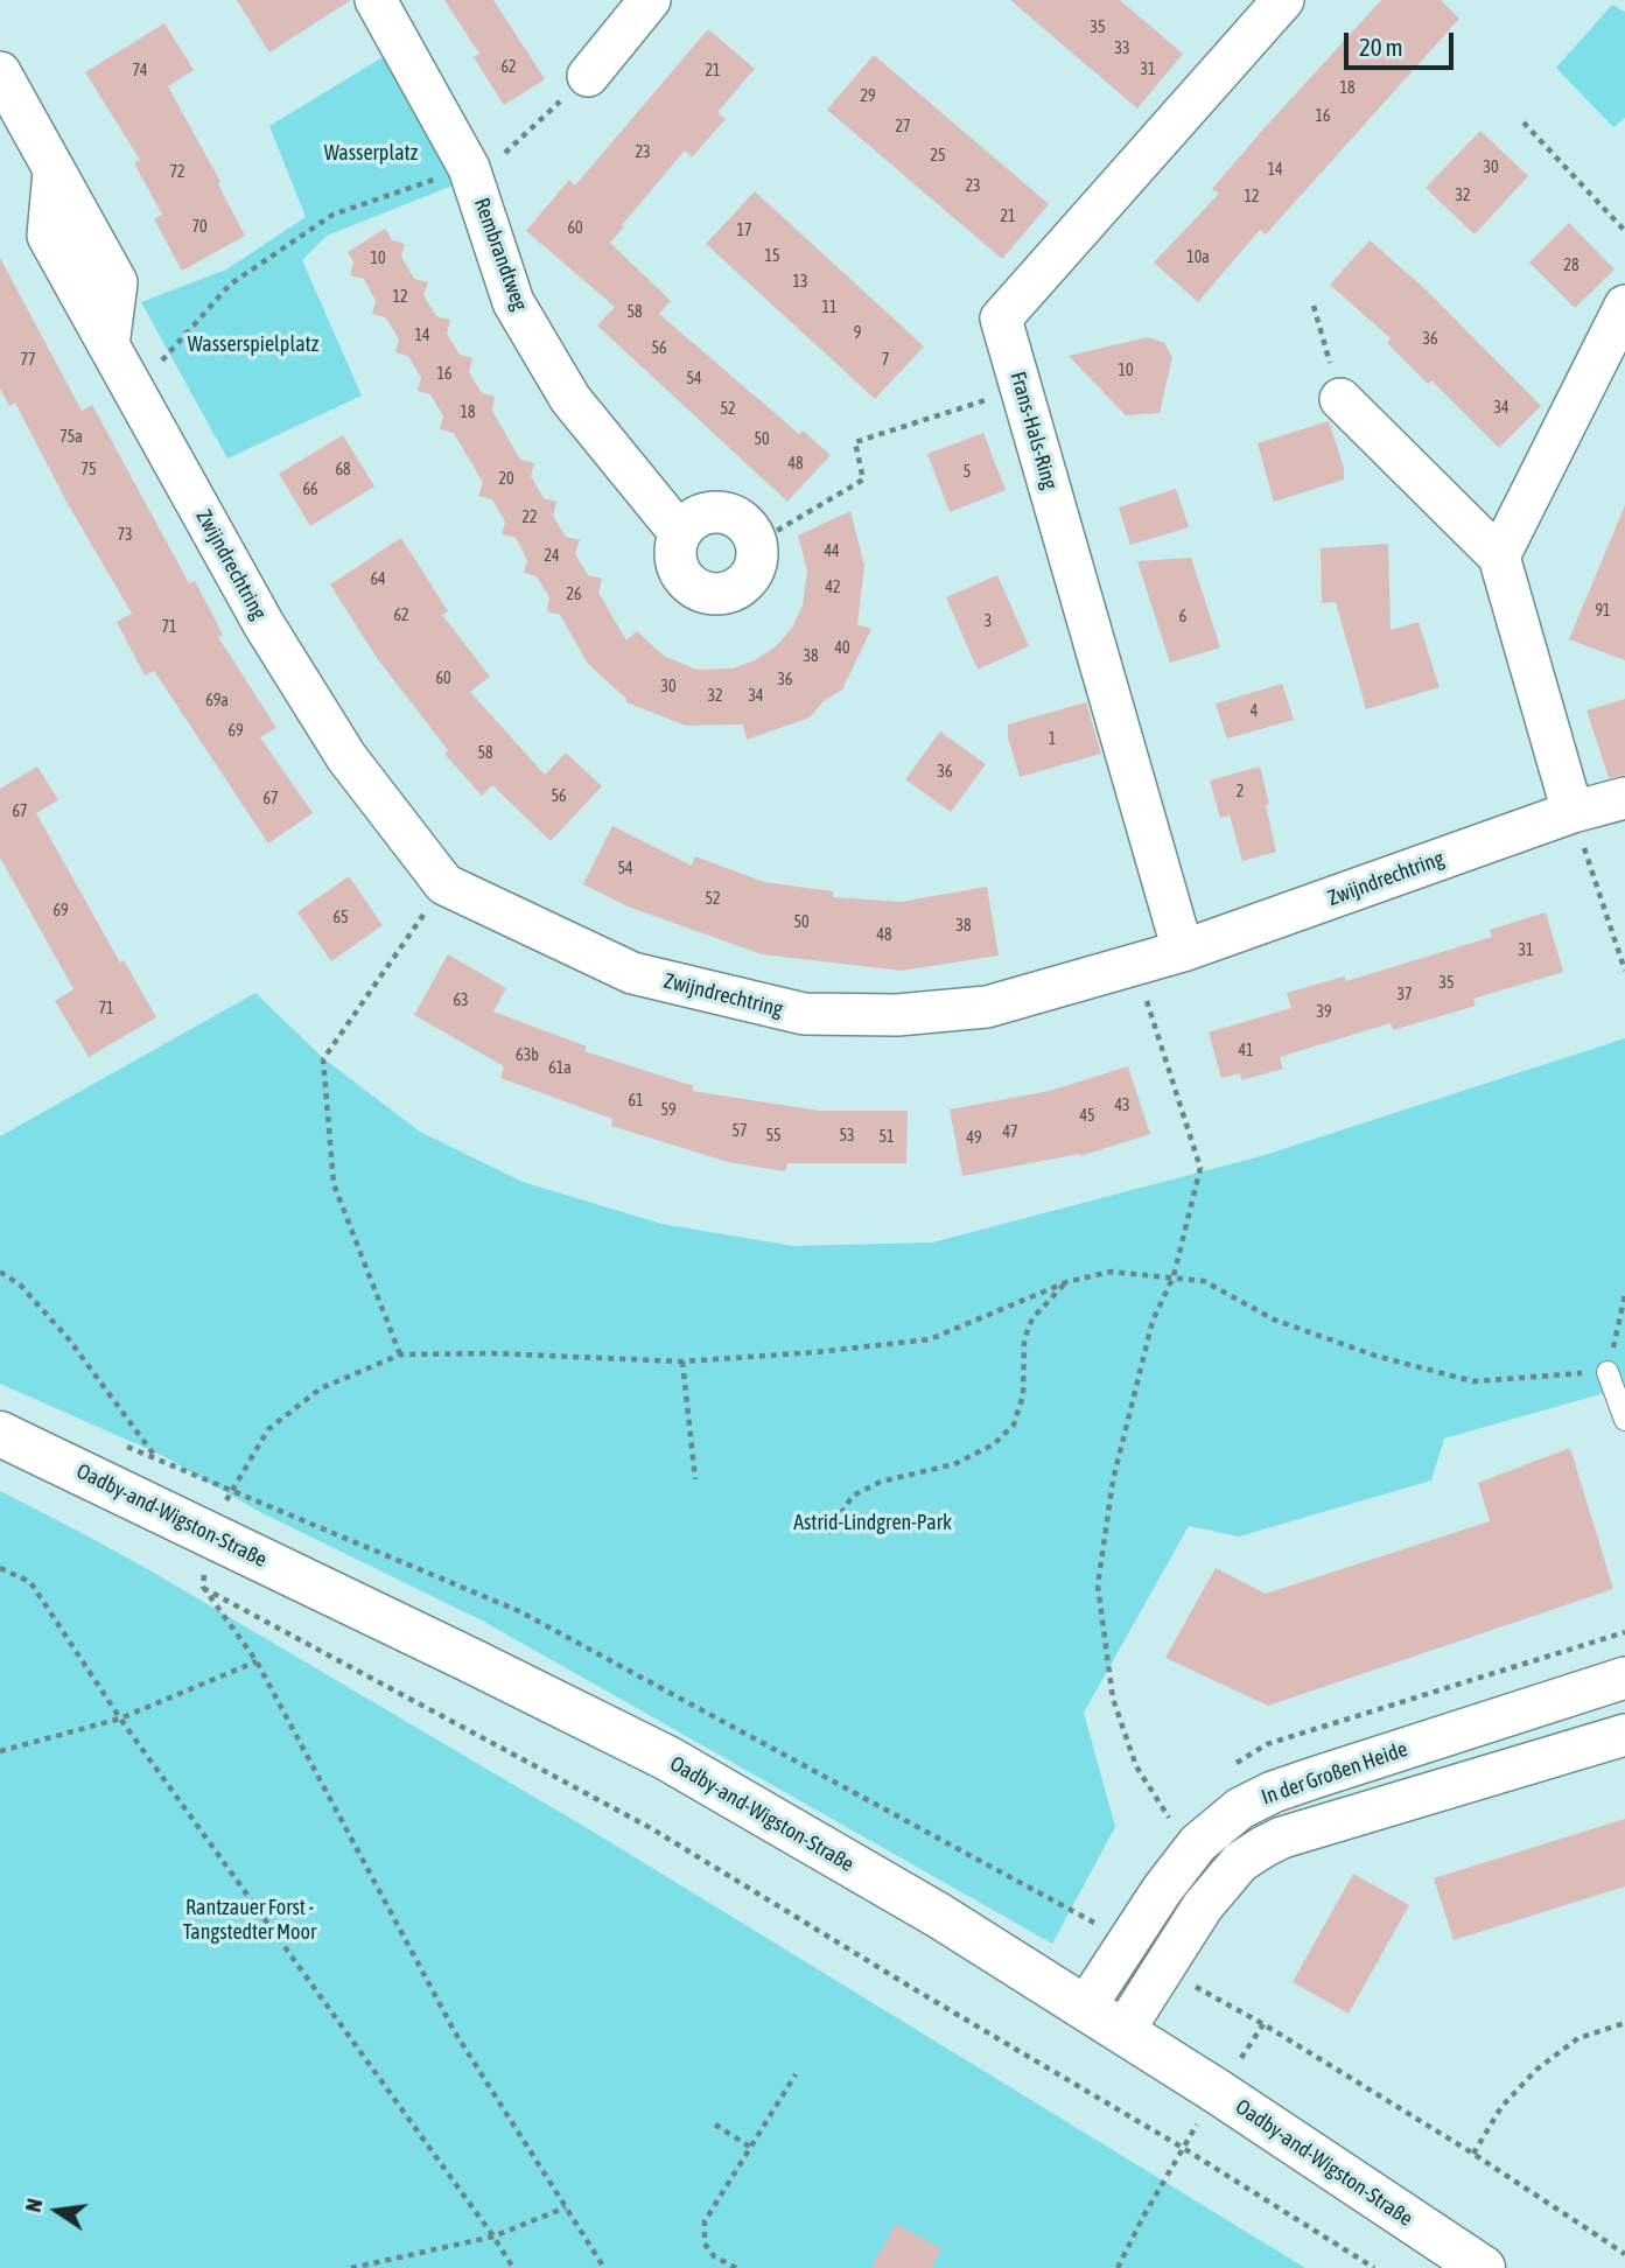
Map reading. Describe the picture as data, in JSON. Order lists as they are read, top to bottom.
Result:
{
  "streets": {
    "main road": ["Oadby-and-Wigston-Straße"],
    "street": [
      "Rembrandtweg",
      "Frans-Hals-Ring",
      "Zwijndrechtring",
      "In der Großen Heide"
    ]
  },
  "crossings": [
    ["Frans-Hals-Ring", "Zwijndrechtring"],
    ["Oadby-and-Wigston-Straße", "In der Großen Heide"]
  ],
  "parks": [
    "Wasserplatz",
    "Wasserspielplatz",
    "Astrid-Lindgren-Park",
    "Rantzauer Forst - Tangstedter Moor"
  ],
  "house_numbers": [
    "35",
    "33",
    "62",
    "31",
    "74",
    "21",
    "18",
    "29",
    "16",
    "27",
    "23",
    "25",
    "30",
    "14",
    "72",
    "23",
    "32",
    "12",
    "21",
    "70",
    "60",
    "17",
    "15",
    "10a",
    "10",
    "28",
    "13",
    "12",
    "11",
    "58",
    "9",
    "14",
    "36",
    "56",
    "77",
    "7",
    "10",
    "16",
    "54",
    "34",
    "52",
    "18",
    "75a",
    "50",
    "48",
    "75",
    "68",
    "5",
    "20",
    "66",
    "22",
    "73",
    "44",
    "24",
    "64",
    "42",
    "26",
    "91",
    "62",
    "6",
    "3",
    "71",
    "40",
    "38",
    "60",
    "36",
    "30",
    "32",
    "34",
    "69a",
    "4",
    "69",
    "1",
    "58",
    "36",
    "2",
    "56",
    "67",
    "67",
    "54",
    "52",
    "69",
    "65",
    "50",
    "38",
    "48",
    "31",
    "35",
    "37",
    "63",
    "71",
    "39",
    "41",
    "63b",
    "61a",
    "61",
    "43",
    "59",
    "45",
    "57",
    "47",
    "55",
    "53",
    "51",
    "49"
  ],
  "scale_bar": "20 m",
  "north": "left"
}
